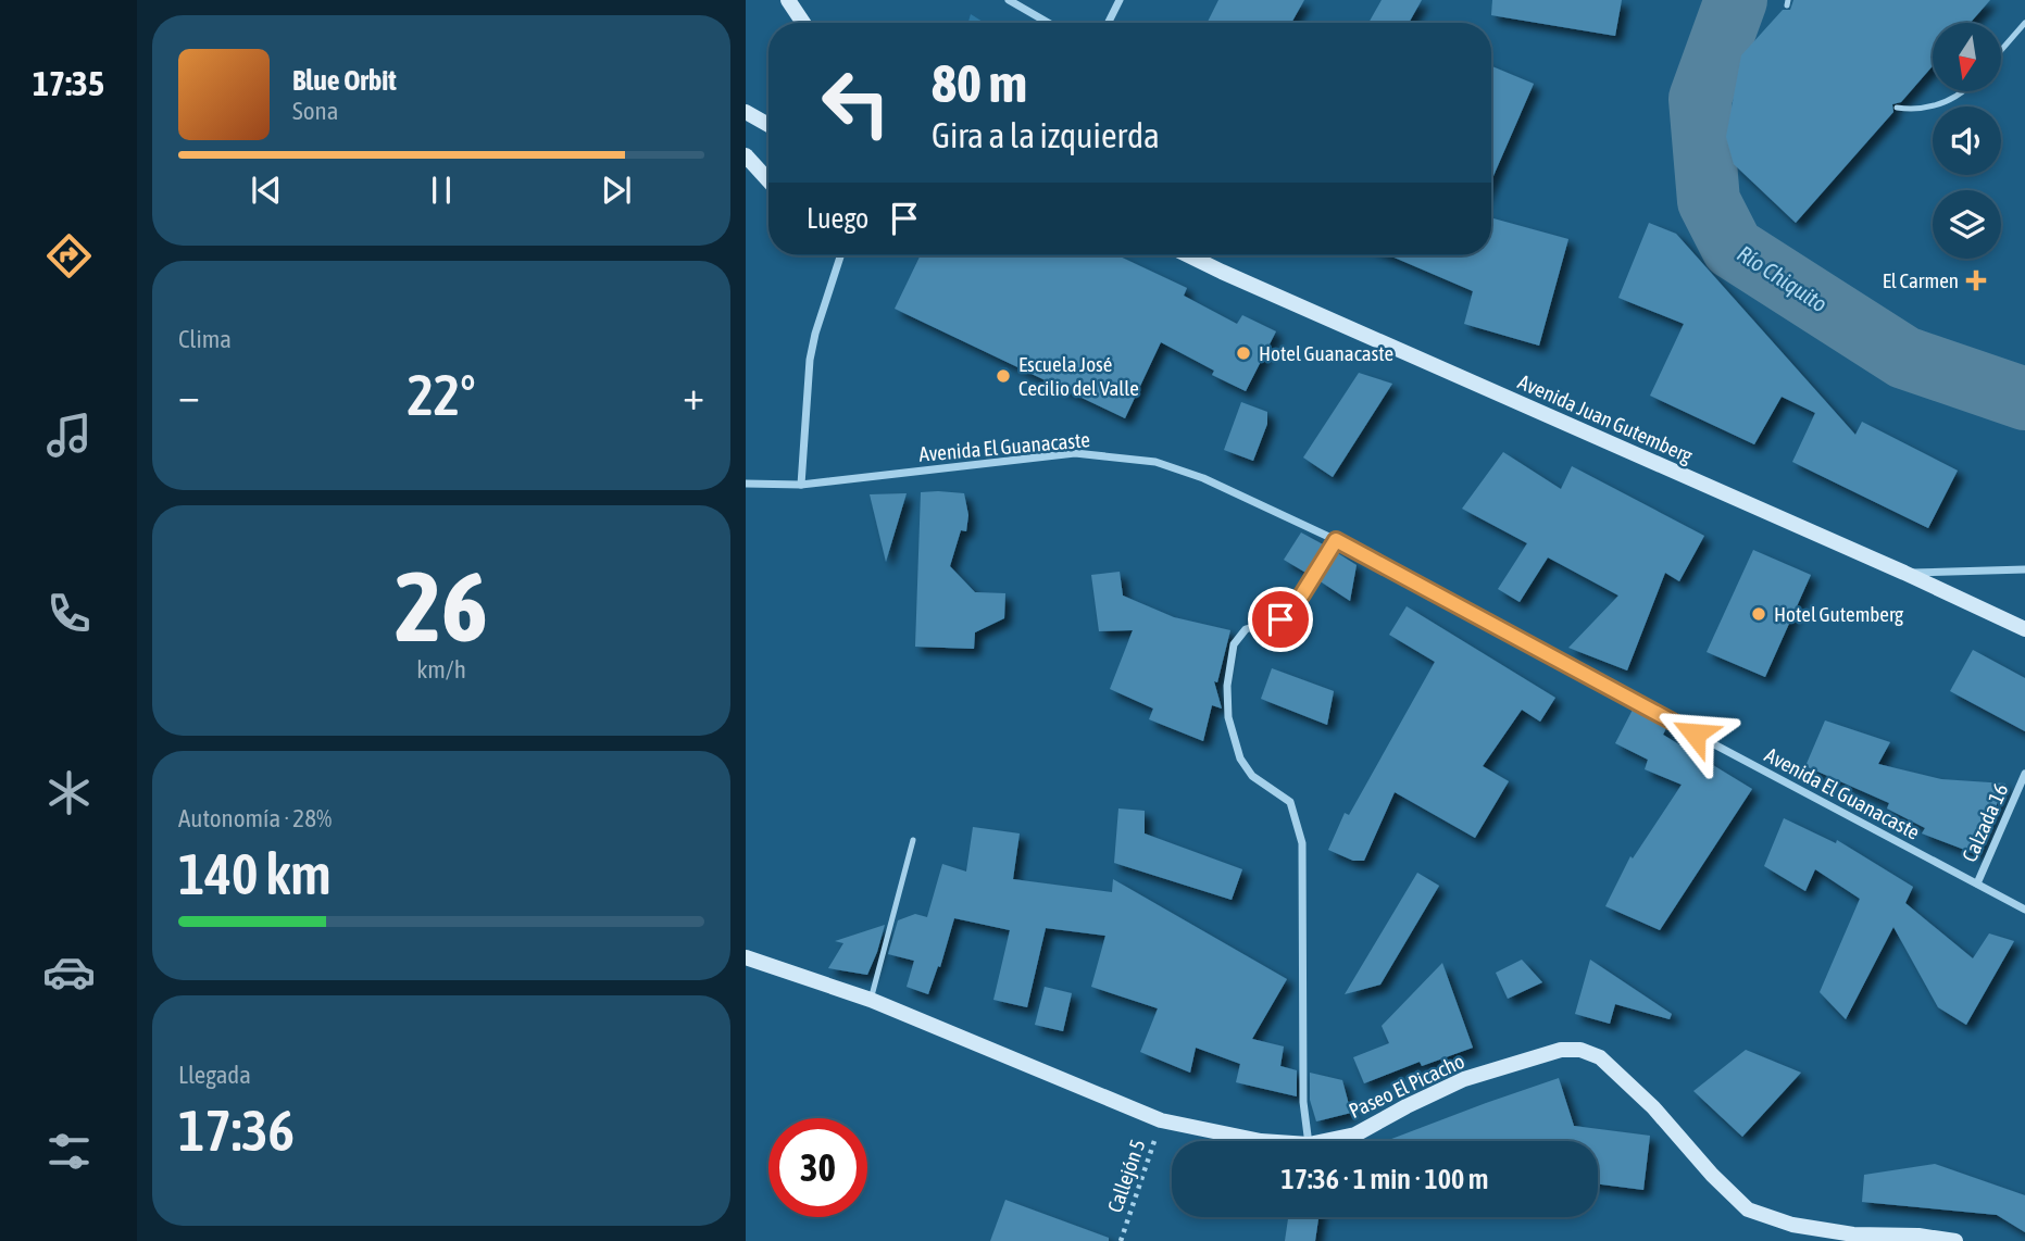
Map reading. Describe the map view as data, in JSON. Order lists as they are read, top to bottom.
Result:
{
  "streets": {
    "street": [
      "Avenida Juan Gutemberg",
      "Avenida El Guanacaste",
      "Calzada 16",
      "Paseo El Picacho"
    ],
    "path": ["Callejón 5"]
  },
  "crossings": [
    ["Avenida El Guanacaste", "Calzada 16"],
    ["Paseo El Picacho", "Callejón 5"]
  ],
  "water": ["Río Chiquito"],
  "places": {
    "health": ["El Carmen"],
    "other": ["Hotel Guanacaste", "Escuela José Cecilio del Valle", "Hotel Gutemberg"]
  },
  "north": "bottom",
  "page": {
    "tabs": "17:35",
    "turn": ["80 m", "Gira a la izquierda"],
    "song": ["Blue Orbit", "Sona"],
    "then": "Luego",
    "tile": [
      "Clima",
      ["26", "km/h"],
      ["Autonomía · 28%", "140 km"],
      ["Llegada", "17:36"]
    ],
    "heat": ["−", "22°", "+"],
    "limit": "30",
    "trip": "17:36 · 1 min · 100 m"
  }
}
